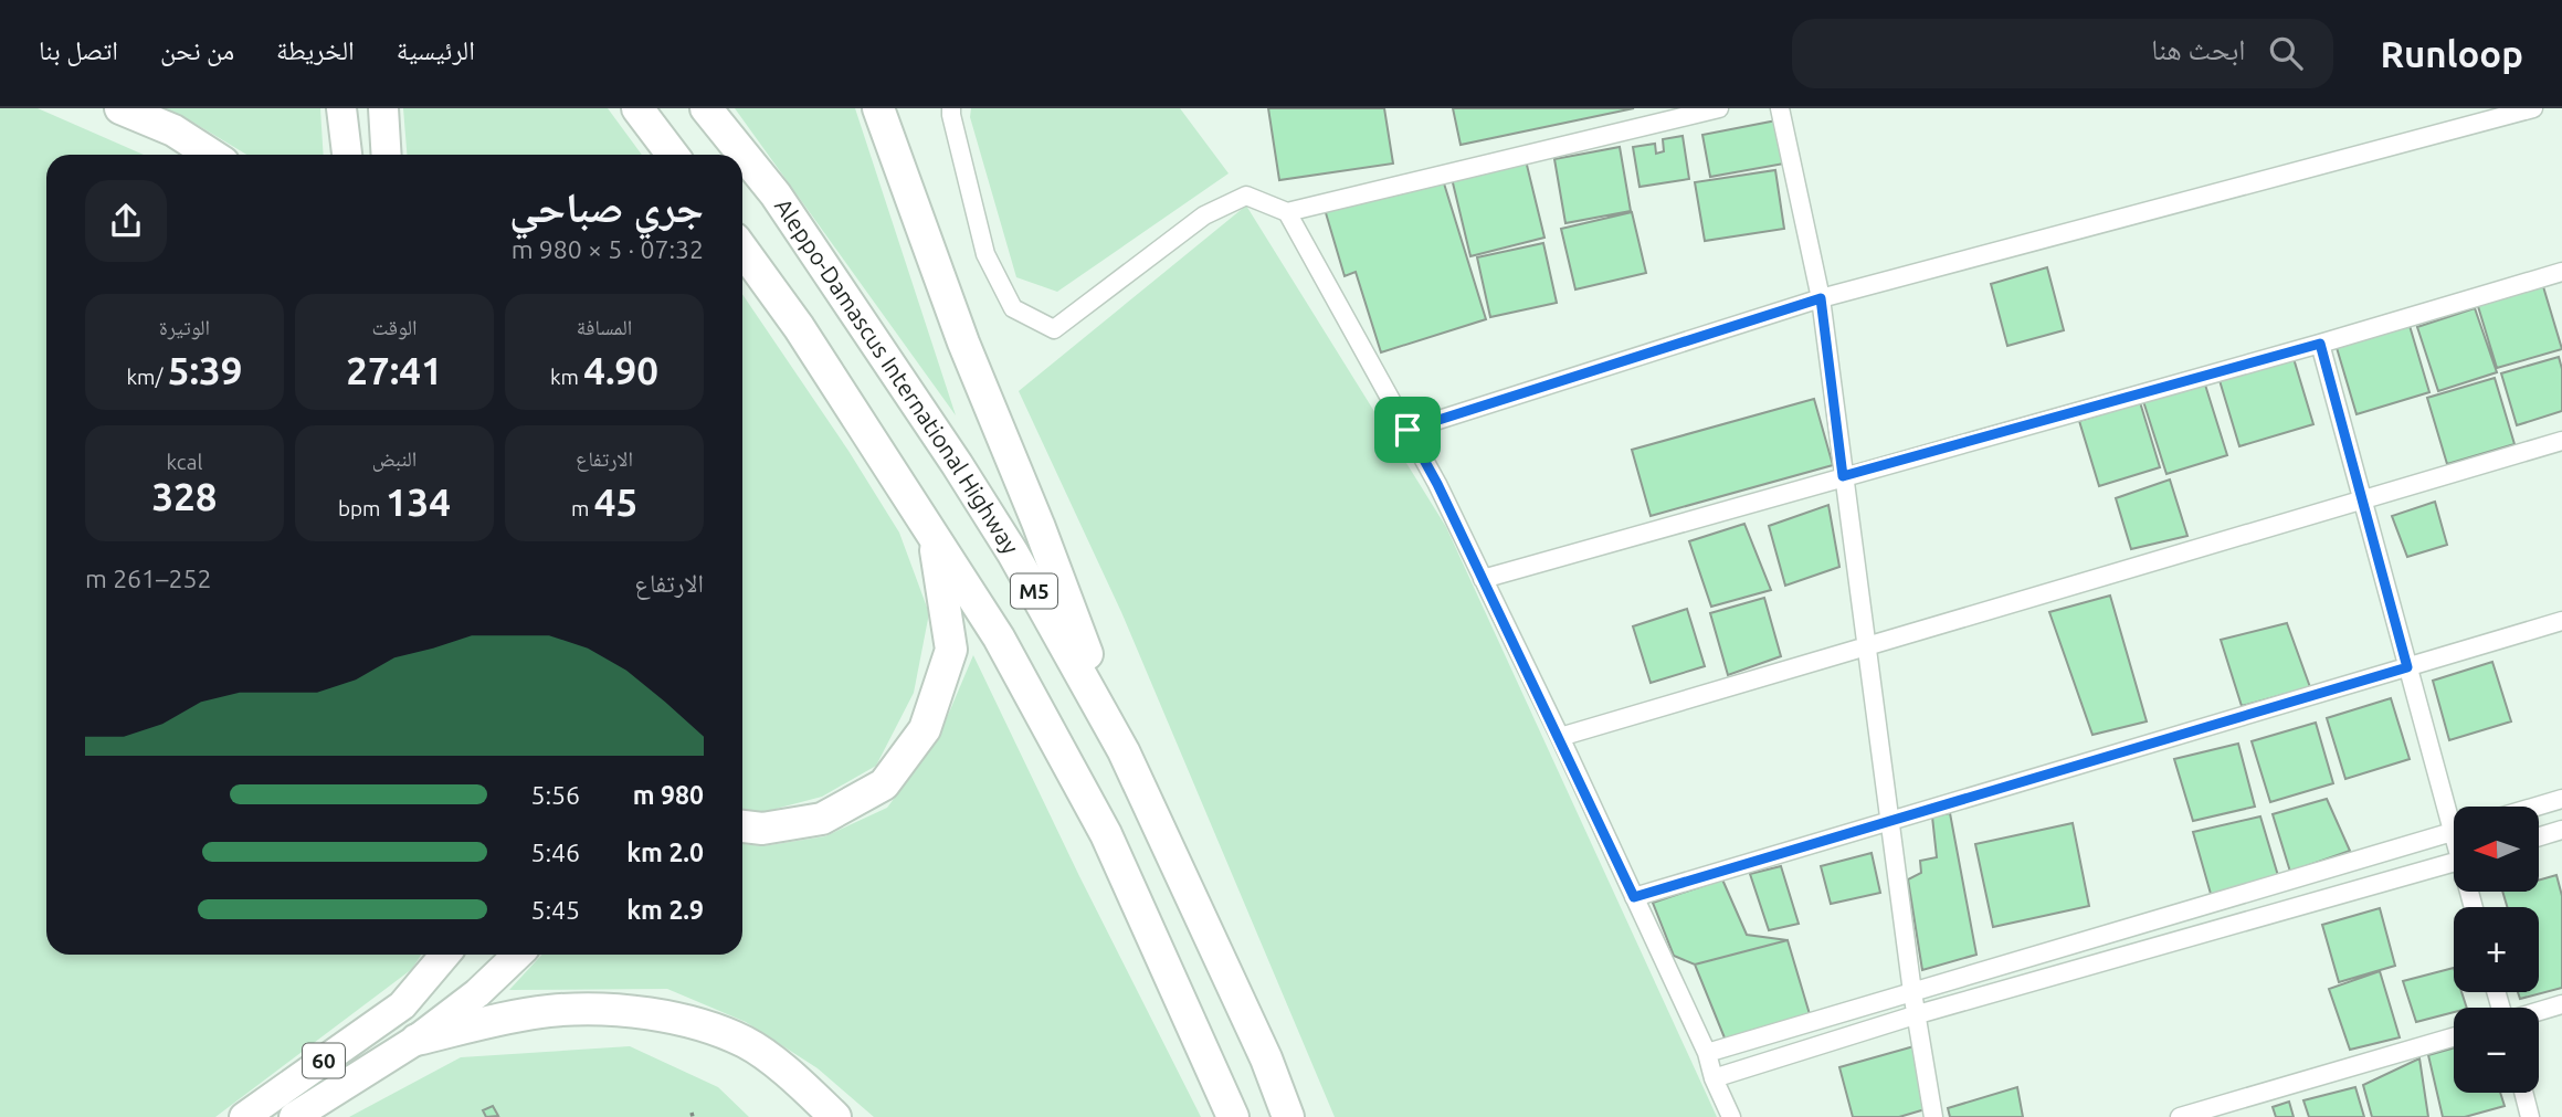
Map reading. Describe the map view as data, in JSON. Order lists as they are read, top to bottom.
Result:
{
  "streets": {
    "highway": ["Aleppo-Damascus International Highway", "M5", "60"]
  },
  "north": "left",
  "page": {
    "header": "Runloop",
    "search": "ابحث هنا",
    "nav": [
      "الرئيسية",
      "الخريطة",
      "من نحن",
      "اتصل بنا"
    ],
    "heading": ["جري صباحي", "07:32 · 5 × 980 m"],
    "stats": [
      ["المسافة", "4.90 km"],
      ["الوقت", "27:41"],
      ["الوتيرة", "5:39 /km"],
      ["الارتفاع", "45 m"],
      ["النبض", "134 bpm"],
      ["kcal", "328"]
    ],
    "chart": ["الارتفاع", "252–261 m"],
    "list": [
      {
        "name": "980 m",
        "note": "5:56"
      },
      {
        "name": "2.0 km",
        "note": "5:46"
      },
      {
        "name": "2.9 km",
        "note": "5:45"
      }
    ],
    "map_buttons": ["+", "−"]
  }
}
